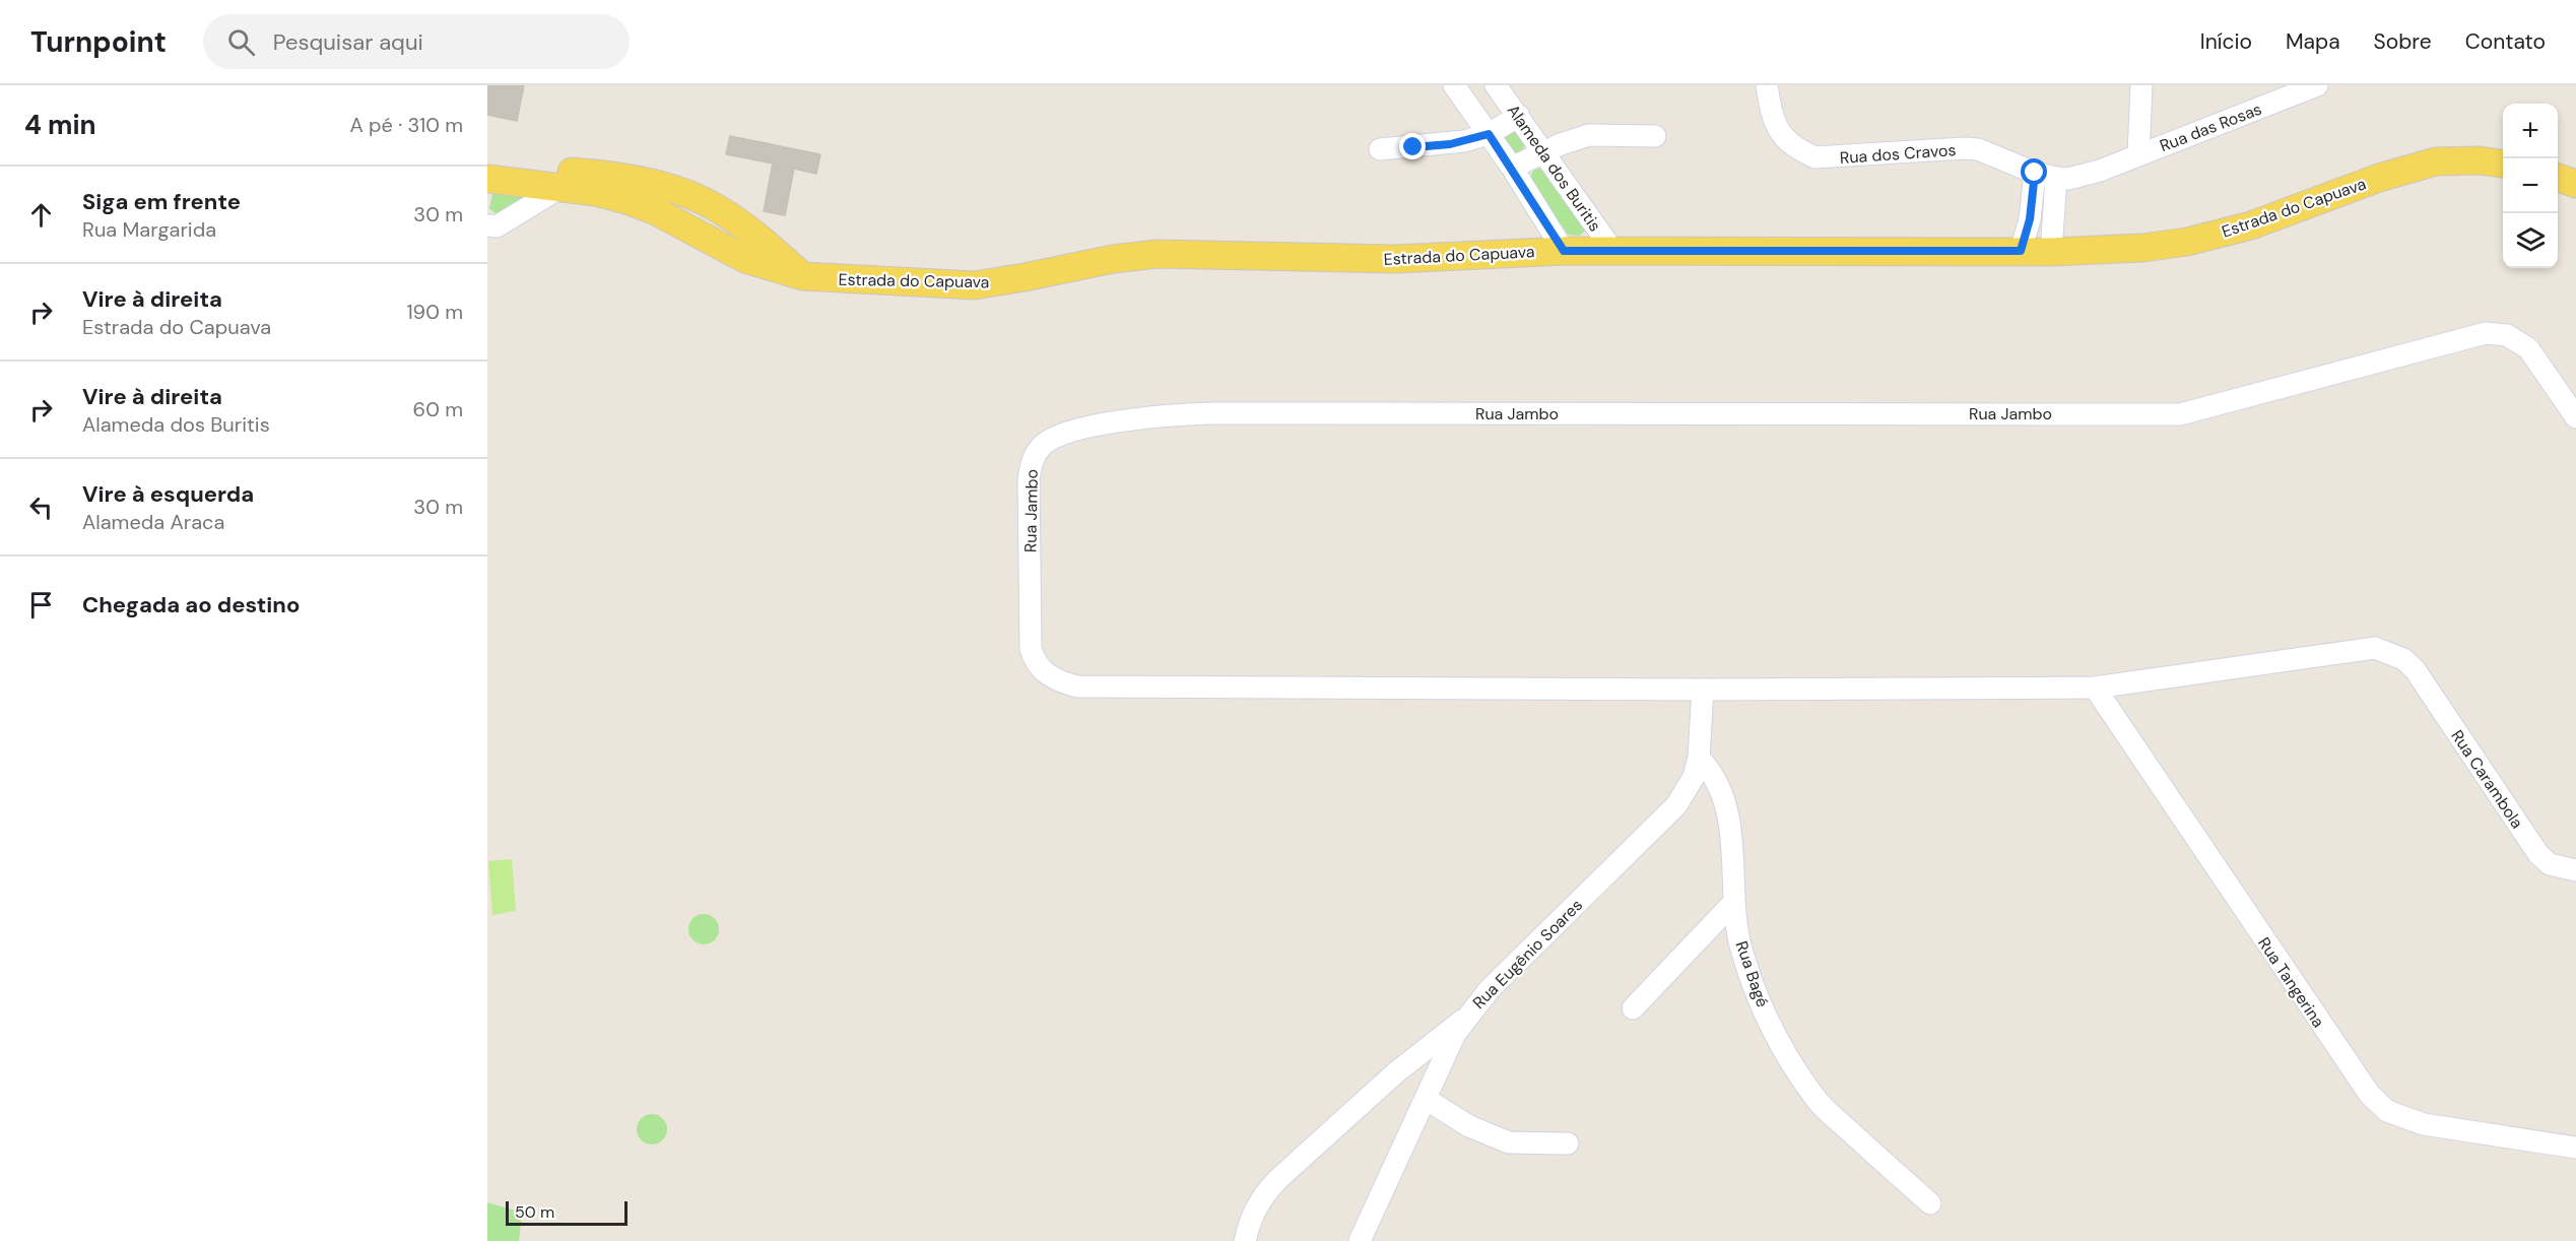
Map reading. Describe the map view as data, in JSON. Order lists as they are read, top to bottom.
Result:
{
  "streets": {
    "main road": ["Estrada do Capuava"],
    "street": [
      "Rua das Rosas",
      "Rua dos Cravos",
      "Alameda dos Buritis",
      "Rua Jambo",
      "Rua Carambola",
      "Rua Eugênio Soares",
      "Rua Bagé",
      "Rua Tangerina"
    ]
  },
  "crossings": [
    ["Rua das Rosas", "Rua dos Cravos"],
    ["Alameda dos Buritis", "Estrada do Capuava"],
    ["Rua Jambo", "Rua Carambola"],
    ["Rua Jambo", "Rua Tangerina"],
    ["Rua Eugênio Soares", "Rua Bagé"]
  ],
  "scale_bar": "50 m",
  "page": {
    "header": "Turnpoint",
    "search": "Pesquisar aqui",
    "nav": [
      "Início",
      "Mapa",
      "Sobre",
      "Contato"
    ],
    "heading": ["4 min", "A pé · 310 m"],
    "map_buttons": ["+", "−"],
    "list": [
      ["Siga em frente", "Rua Margarida", "30 m"],
      ["Vire à direita", "Estrada do Capuava", "190 m"],
      ["Vire à direita", "Alameda dos Buritis", "60 m"],
      ["Vire à esquerda", "Alameda Araca", "30 m"],
      "Chegada ao destino"
    ],
    "scale": "50 m"
  }
}
